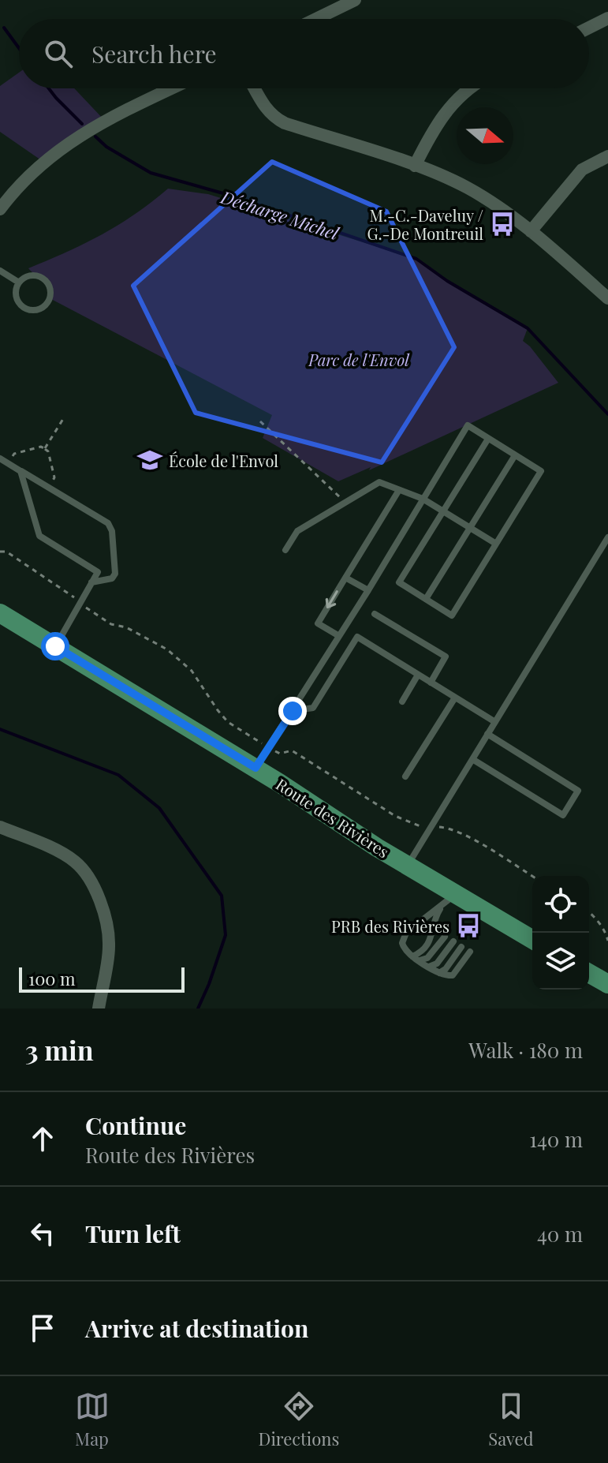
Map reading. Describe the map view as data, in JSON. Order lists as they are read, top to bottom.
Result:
{
  "streets": {
    "main road": ["Route des Rivières"]
  },
  "water": ["Décharge Michel"],
  "parks": ["Parc de l'Envol"],
  "places": {
    "bus stop": ["M.-C.-Daveluy / G.-De Montreuil", "PRB des Rivières"],
    "school or university": ["École de l'Envol"]
  },
  "scale_bar": "100 m",
  "north": "right",
  "page": {
    "search": "Search here",
    "scale": "100 m",
    "heading": ["3 min", "Walk · 180 m"],
    "list": [
      ["Continue", "Route des Rivières", "140 m"],
      ["Turn left", "40 m"],
      "Arrive at destination"
    ],
    "nav": ["Map", "Directions", "Saved"]
  }
}
